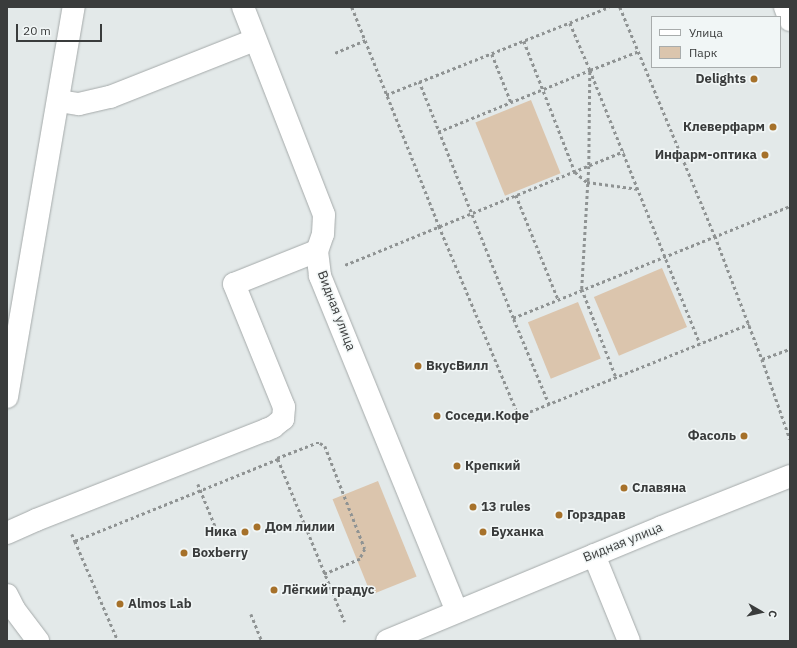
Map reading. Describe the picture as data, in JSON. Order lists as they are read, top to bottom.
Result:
{
  "streets": {
    "street": ["Видная улица"]
  },
  "places": [
    "Delights",
    "Клеверфарм",
    "Инфарм-оптика",
    "ВкусВилл",
    "Соседи.Кофе",
    "Фасоль",
    "Крепкий",
    "Славяна",
    "13 rules",
    "Горздрав",
    "Дом лилии",
    "Ника",
    "Буханка",
    "Boxberry",
    "Лёгкий градус",
    "Almos Lab"
  ],
  "legend": ["Улица", "Парк"],
  "scale_bar": "20 m",
  "north": "right"
}
